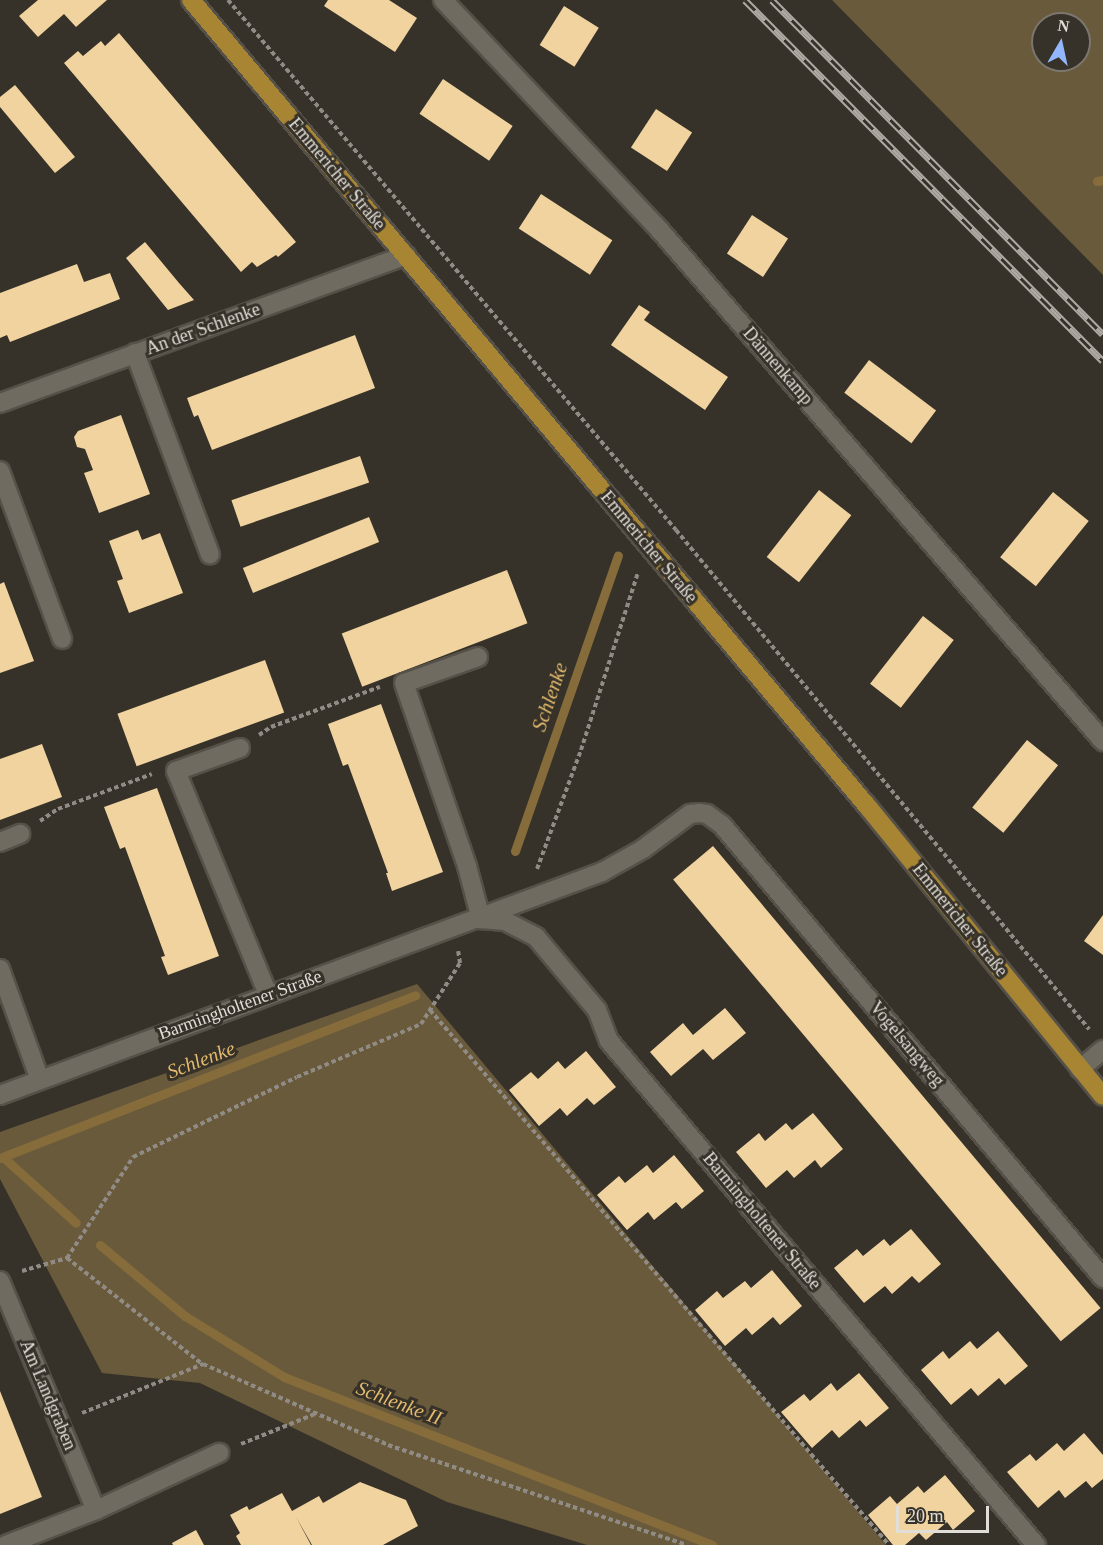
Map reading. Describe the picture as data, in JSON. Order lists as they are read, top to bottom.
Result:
{
  "streets": {
    "main road": ["Emmericher Straße"],
    "street": [
      "An der Schlenke",
      "Dännenkamp",
      "Barmingholtener Straße",
      "Vogelsangweg",
      "Am Landgraben"
    ]
  },
  "crossings": [
    ["Emmericher Straße", "An der Schlenke"],
    ["Barmingholtener Straße", "Vogelsangweg"]
  ],
  "water": ["Schlenke", "Schlenke II"],
  "scale_bar": "20 m",
  "north": "top"
}
